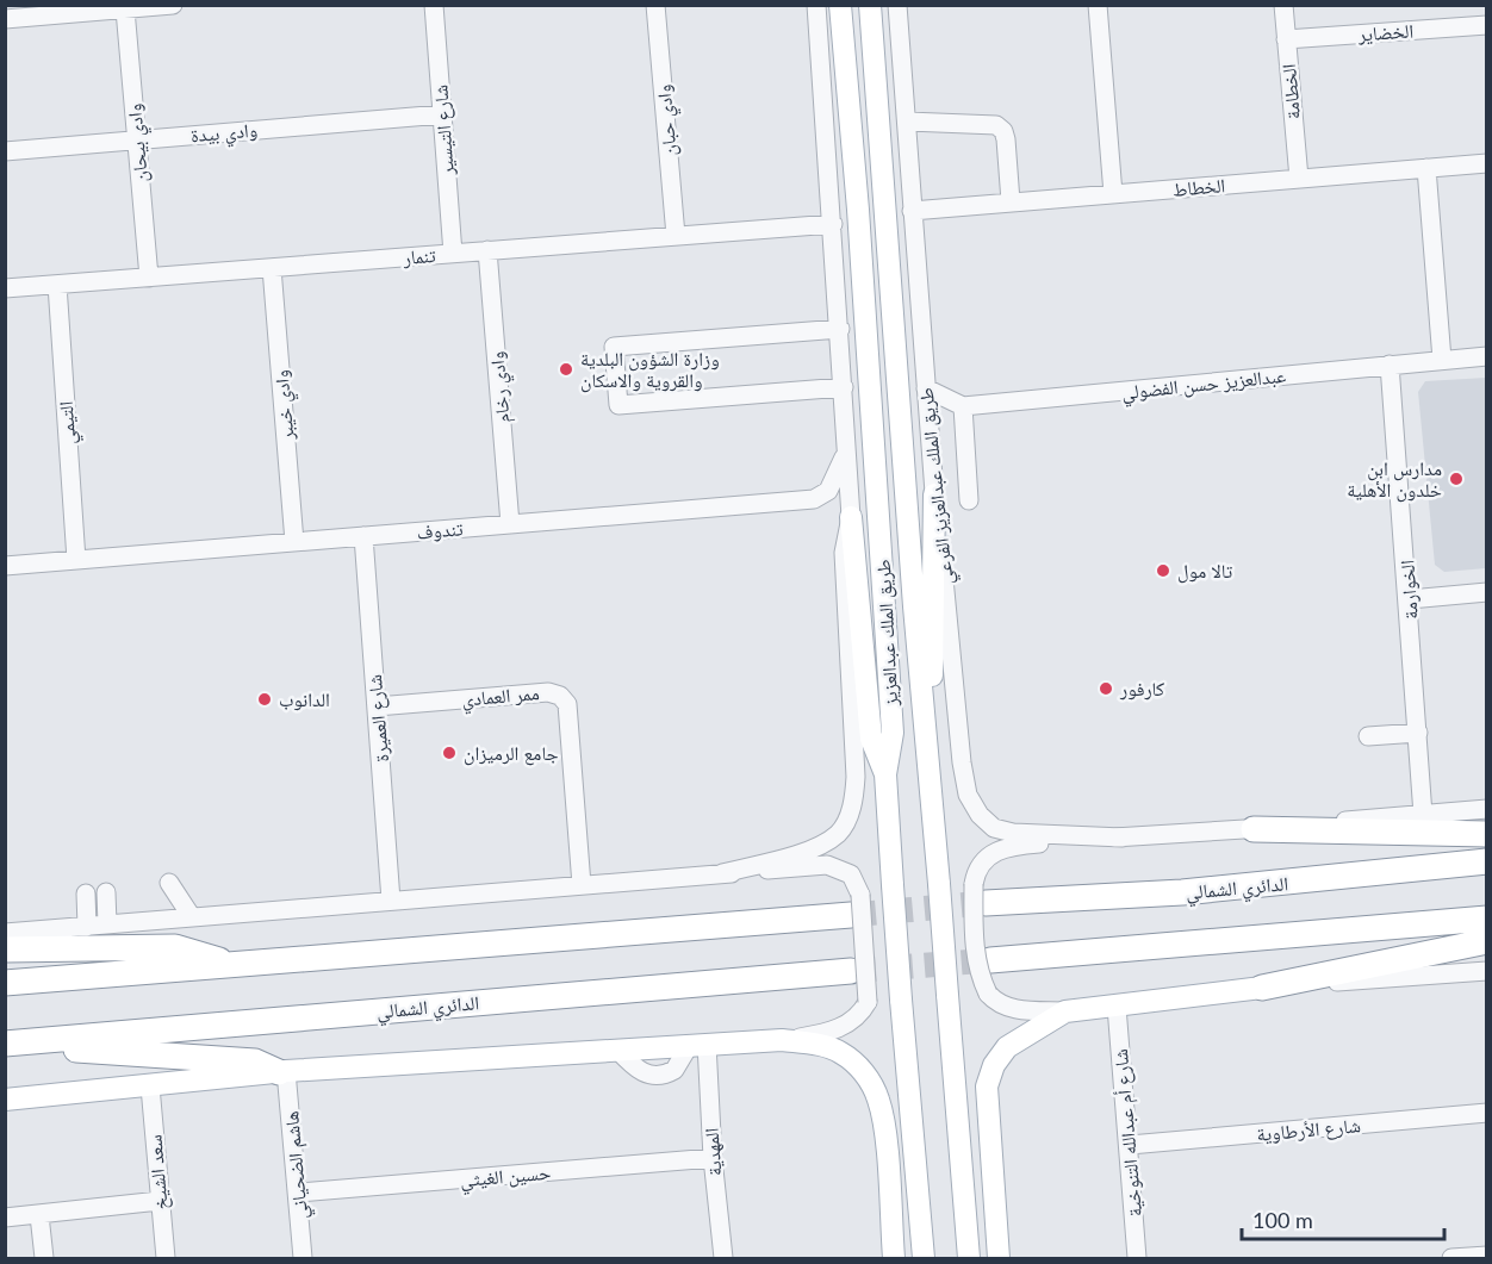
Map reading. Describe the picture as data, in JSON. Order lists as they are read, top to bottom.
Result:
{
  "streets": {
    "highway": ["الدائري الشمالي"],
    "main road": ["طريق الملك عبدالعزيز"],
    "street": [
      "الخضاير",
      "الخطامة",
      "وادي حبان",
      "شارع التيسير",
      "وادي بيدة",
      "وادي بيحان",
      "الخطاط",
      "تنمار",
      "عبدالعزيز حسن الفضولي",
      "وادي رخام",
      "وادي خيبر",
      "التيمي",
      "طريق الملك عبدالعزيز الفرعي",
      "تندوف",
      "الخوارمة",
      "ممر العمادي",
      "شارع العميرة",
      "شارع الأرطاوية",
      "شارع أم عبدالله التنوخية",
      "المهدية",
      "هاشم الضحياني",
      "سعد الشيخ",
      "حسين الغيثي"
    ]
  },
  "crossings": [
    ["الخضاير", "الخطامة"],
    ["الخطامة", "الخطاط"],
    ["وادي حبان", "تنمار"],
    ["شارع التيسير", "وادي بيدة"],
    ["شارع التيسير", "تنمار"],
    ["وادي بيدة", "وادي بيحان"],
    ["وادي بيحان", "تنمار"],
    ["الخطاط", "طريق الملك عبدالعزيز الفرعي"],
    ["تنمار", "وادي رخام"],
    ["تنمار", "وادي خيبر"],
    ["تنمار", "التيمي"],
    ["عبدالعزيز حسن الفضولي", "الخوارمة"],
    ["وادي رخام", "تندوف"],
    ["وادي خيبر", "تندوف"],
    ["التيمي", "تندوف"],
    ["تندوف", "شارع العميرة"],
    ["ممر العمادي", "شارع العميرة"],
    ["شارع الأرطاوية", "شارع أم عبدالله التنوخية"],
    ["المهدية", "حسين الغيثي"],
    ["هاشم الضحياني", "حسين الغيثي"]
  ],
  "places": [
    "وزارة الشؤون البلدية والقروية والاسكان",
    "مدارس ابن خلدون الأهلية",
    "تالا مول",
    "كارفور",
    "الدانوب",
    "جامع الرميزان"
  ],
  "scale_bar": "100 m"
}
